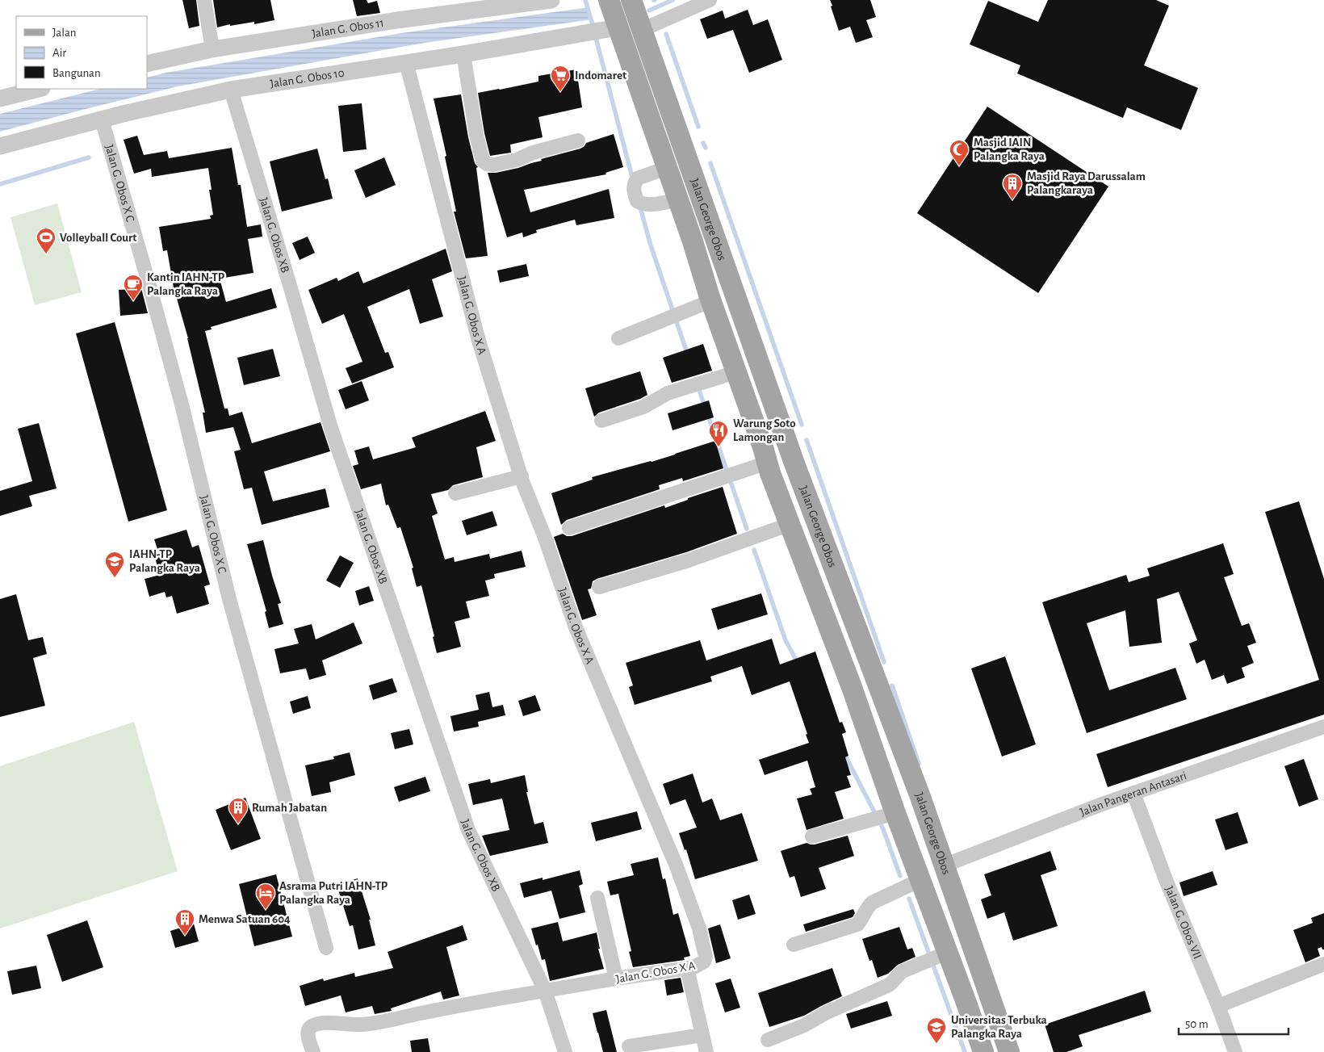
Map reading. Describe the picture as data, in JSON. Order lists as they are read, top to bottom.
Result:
{
  "streets": {
    "main road": ["Jalan George Obos"],
    "street": [
      "Jalan G. Obos 11",
      "Jalan G. Obos 10",
      "Jalan G. Obos X C",
      "Jalan G. Obos XB",
      "Jalan G. Obos X A",
      "Jalan Pangeran Antasari",
      "Jalan G. Obos VII"
    ]
  },
  "crossings": [
    ["Jalan G. Obos 10", "Jalan G. Obos X C"],
    ["Jalan G. Obos 10", "Jalan George Obos"],
    ["Jalan G. Obos 10", "Jalan G. Obos XB"],
    ["Jalan G. Obos 10", "Jalan G. Obos X A"],
    ["Jalan George Obos", "Jalan Pangeran Antasari"],
    ["Jalan G. Obos XB", "Jalan G. Obos X A"],
    ["Jalan Pangeran Antasari", "Jalan G. Obos VII"]
  ],
  "places": {
    "supermarket": ["Indomaret"],
    "mosque": ["Masjid IAIN Palangka Raya"],
    "building": ["Masjid Raya Darussalam Palangkaraya", "Rumah Jabatan", "Menwa Satuan 604"],
    "sports": ["Volleyball Court"],
    "cafe": ["Kantin IAHN-TP Palangka Raya"],
    "restaurant": ["Warung Soto Lamongan"],
    "school or university": ["IAHN-TP Palangka Raya", "Universitas Terbuka Palangka Raya"],
    "hotel": ["Asrama Putri IAHN-TP Palangka Raya"]
  },
  "legend": ["Jalan", "Air", "Bangunan"],
  "scale_bar": "50 m"
}
